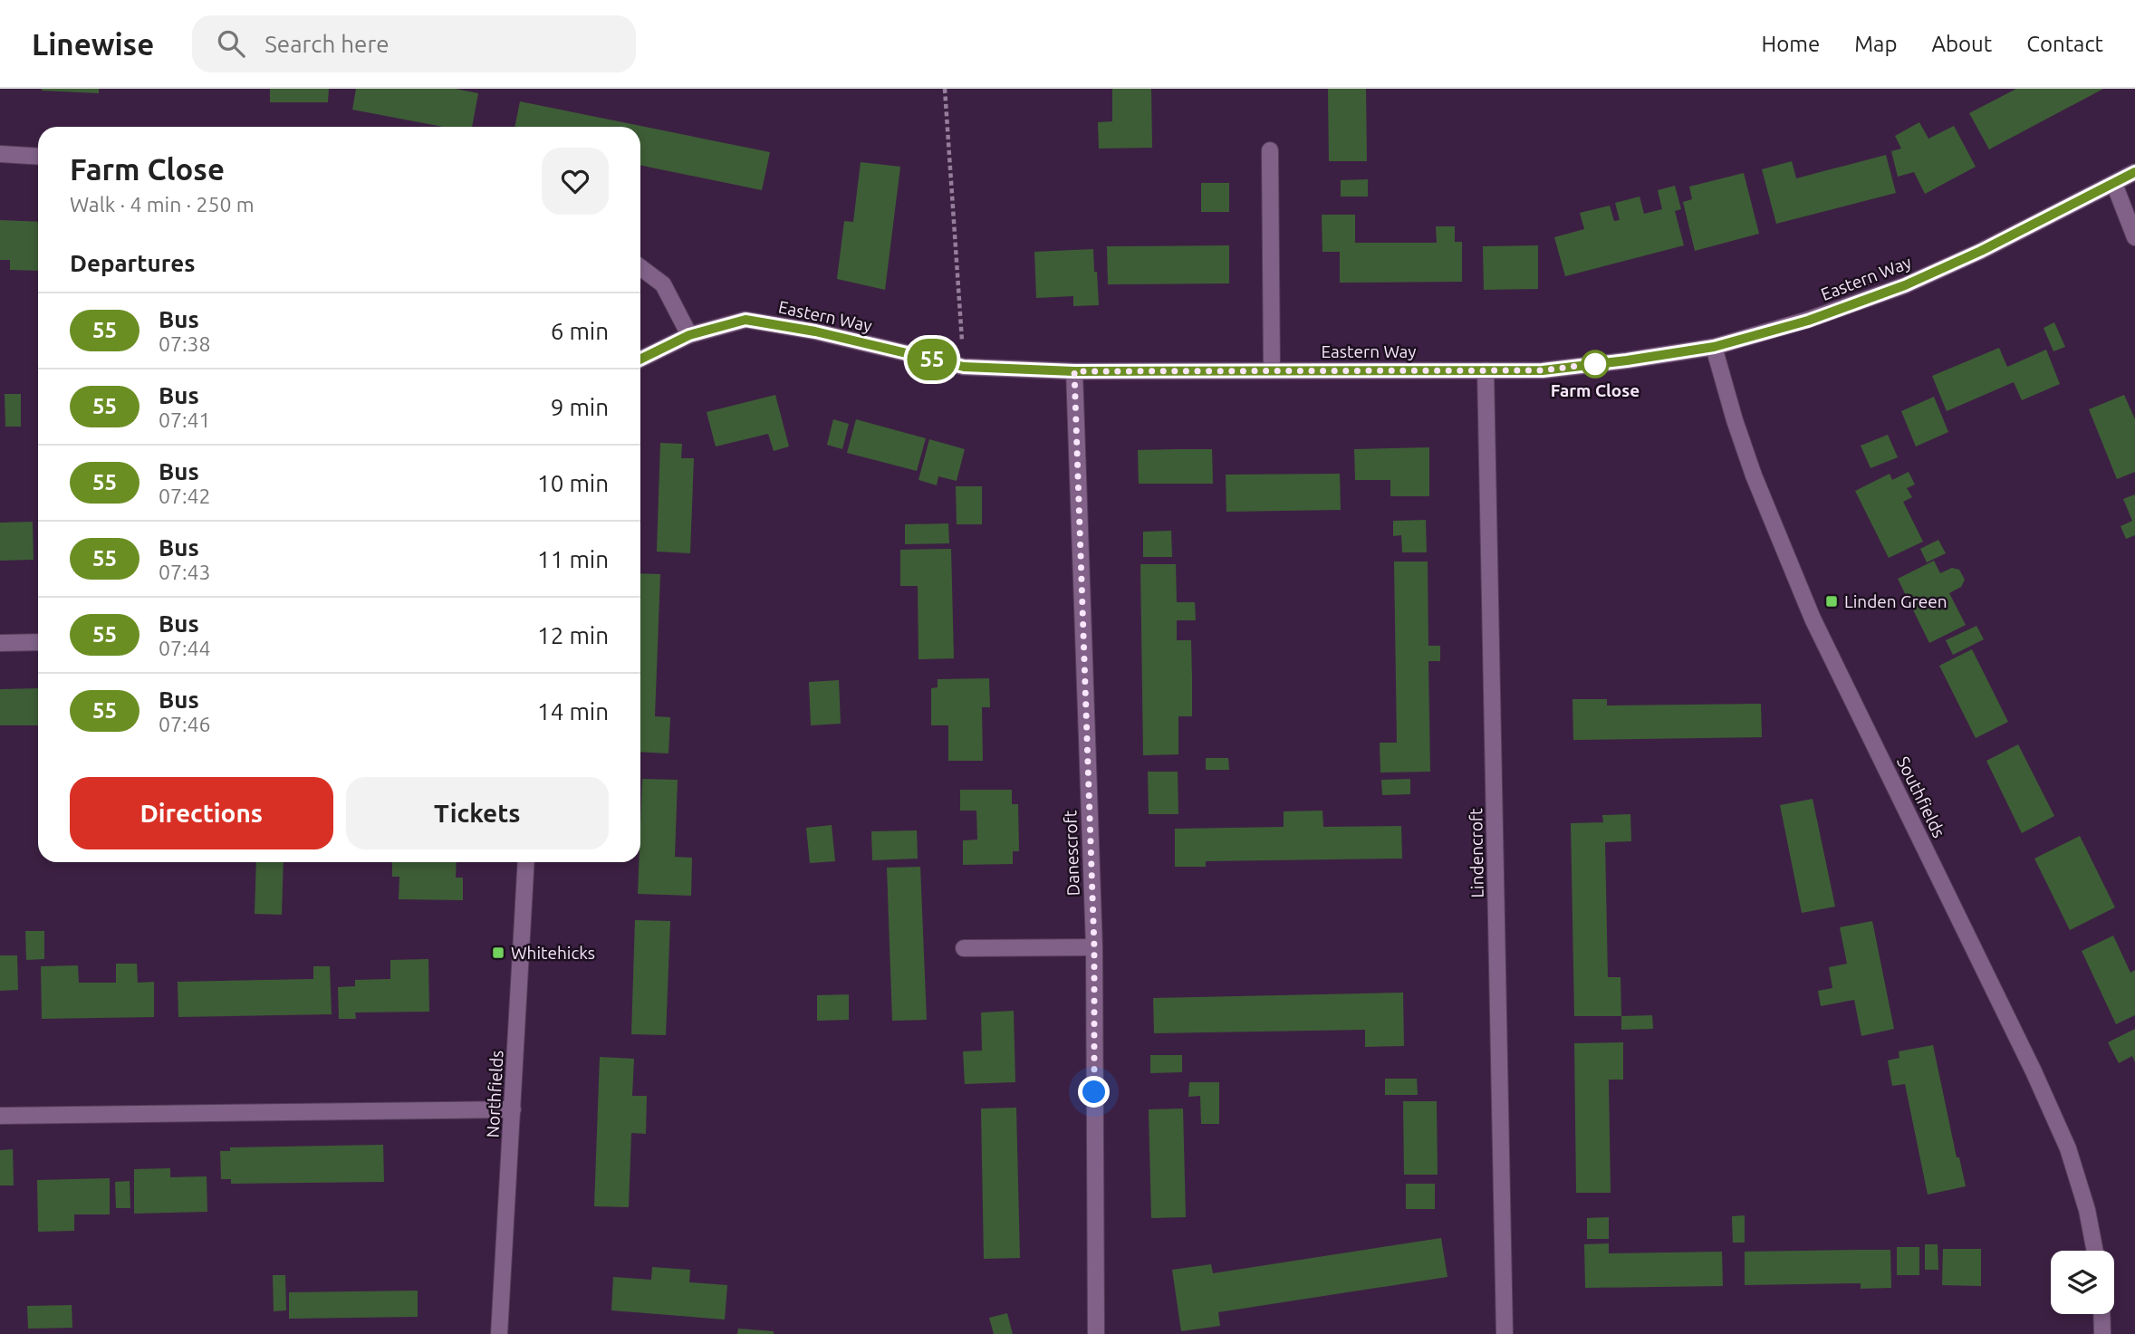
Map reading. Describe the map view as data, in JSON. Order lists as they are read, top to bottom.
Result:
{
  "streets": {
    "street": [
      "Eastern Way",
      "Southfields",
      "Danescroft",
      "Lindencroft",
      "Northfields"
    ]
  },
  "crossings": [
    ["Eastern Way", "Southfields"],
    ["Eastern Way", "Danescroft"],
    ["Eastern Way", "Lindencroft"]
  ],
  "places": {
    "other": ["Farm Close"],
    "transit": ["Linden Green", "Whitehicks"]
  },
  "lines": ["bus line 55"],
  "page": {
    "header": "Linewise",
    "search": "Search here",
    "nav": [
      "Home",
      "Map",
      "About",
      "Contact"
    ],
    "on_map": "55",
    "heading": [
      ["Farm Close", "Walk · 4 min · 250 m"],
      "Departures"
    ],
    "list": [
      {
        "mark": "55",
        "name": "Bus",
        "note": "07:38",
        "value": "6 min"
      },
      {
        "mark": "55",
        "name": "Bus",
        "note": "07:41",
        "value": "9 min"
      },
      {
        "mark": "55",
        "name": "Bus",
        "note": "07:42",
        "value": "10 min"
      },
      {
        "mark": "55",
        "name": "Bus",
        "note": "07:43",
        "value": "11 min"
      },
      {
        "mark": "55",
        "name": "Bus",
        "note": "07:44",
        "value": "12 min"
      },
      {
        "mark": "55",
        "name": "Bus",
        "note": "07:46",
        "value": "14 min"
      }
    ],
    "buttons": ["Directions", "Tickets"]
  }
}
